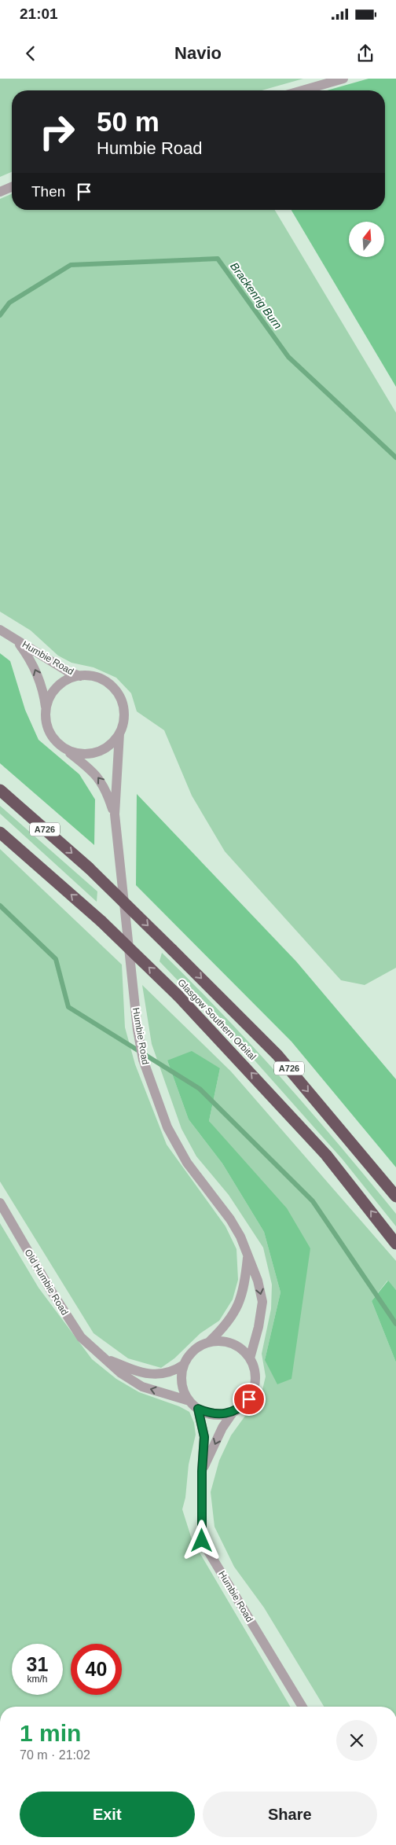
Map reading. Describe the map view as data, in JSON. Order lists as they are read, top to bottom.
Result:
{
  "streets": {
    "highway": ["A726", "Glasgow Southern Orbital"],
    "street": ["Humbie Road", "Old Humbie Road"]
  },
  "water": ["Brackenrig Burn"],
  "north": "top",
  "page": {
    "status": "21:01",
    "header": "Navio",
    "turn": ["50 m", "Humbie Road"],
    "then": "Then",
    "speed": "31 km/h",
    "limit": "40",
    "heading": ["1 min", "70 m · 21:02"],
    "buttons": ["Exit", "Share"]
  }
}
